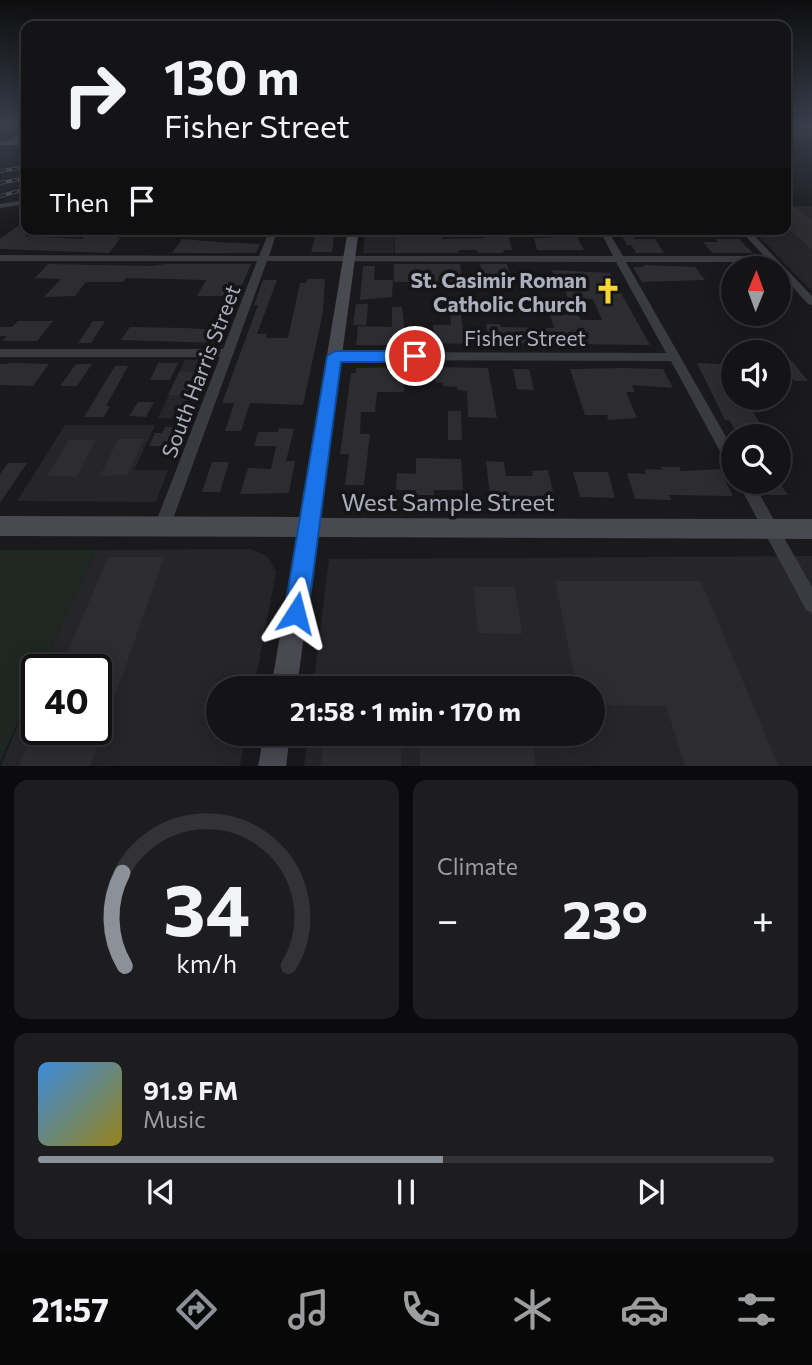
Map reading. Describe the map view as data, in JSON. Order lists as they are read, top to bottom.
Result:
{
  "streets": {
    "main road": ["West Sample Street"],
    "street": ["Fisher Street", "South Harris Street"]
  },
  "crossings": [
    ["South Harris Street", "West Sample Street"]
  ],
  "places": {
    "church": ["St. Casimir Roman Catholic Church"]
  },
  "north": "top",
  "page": {
    "turn": ["130 m", "Fisher Street"],
    "then": "Then",
    "limit": "40",
    "trip": "21:58 · 1 min · 170 m",
    "tile": "Climate",
    "heat": ["−", "23°", "+"],
    "song": ["91.9 FM", "Music"],
    "tabs": "21:57",
    "gauge": ["34", "km/h"]
  }
}
